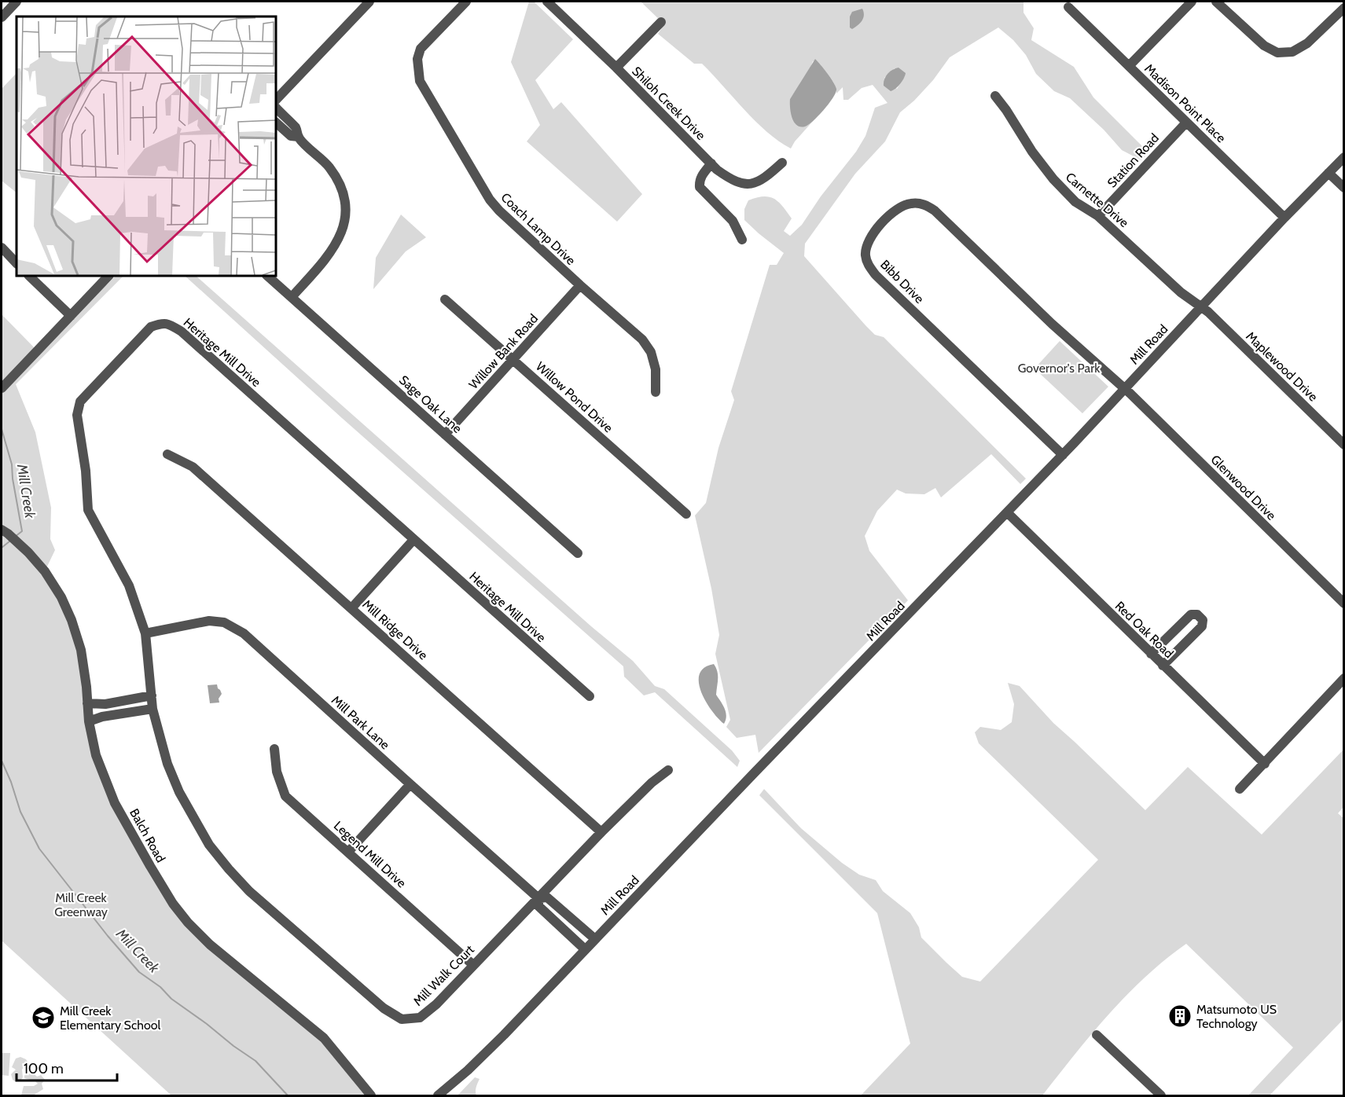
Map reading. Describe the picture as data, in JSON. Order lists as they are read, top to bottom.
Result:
{
  "streets": {
    "street": [
      "Shiloh Creek Drive",
      "Madison Point Place",
      "Station Road",
      "Carnette Drive",
      "Coach Lamp Drive",
      "Bibb Drive",
      "Mill Road",
      "Willow Bank Road",
      "Heritage Mill Drive",
      "Maplewood Drive",
      "Willow Pond Drive",
      "Sage Oak Lane",
      "Glenwood Drive",
      "Mill Ridge Drive",
      "Red Oak Road",
      "Mill Park Lane",
      "Balch Road",
      "Legend Mill Drive",
      "Mill Walk Court"
    ]
  },
  "crossings": [
    ["Madison Point Place", "Station Road"],
    ["Madison Point Place", "Mill Road"],
    ["Station Road", "Carnette Drive"],
    ["Carnette Drive", "Mill Road"],
    ["Carnette Drive", "Maplewood Drive"],
    ["Coach Lamp Drive", "Willow Bank Road"],
    ["Bibb Drive", "Mill Road"],
    ["Bibb Drive", "Glenwood Drive"],
    ["Mill Road", "Maplewood Drive"],
    ["Mill Road", "Glenwood Drive"],
    ["Mill Road", "Red Oak Road"],
    ["Mill Road", "Mill Park Lane"],
    ["Willow Bank Road", "Willow Pond Drive"],
    ["Willow Bank Road", "Sage Oak Lane"],
    ["Heritage Mill Drive", "Mill Park Lane"],
    ["Heritage Mill Drive", "Mill Walk Court"],
    ["Mill Ridge Drive", "Mill Walk Court"],
    ["Mill Park Lane", "Mill Walk Court"],
    ["Legend Mill Drive", "Mill Walk Court"]
  ],
  "water": ["Mill Creek"],
  "parks": ["Governor's Park", "Mill Creek Greenway"],
  "places": {
    "building": ["Matsumoto US Technology"],
    "school or university": ["Mill Creek Elementary School"]
  },
  "scale_bar": "100 m"
}
